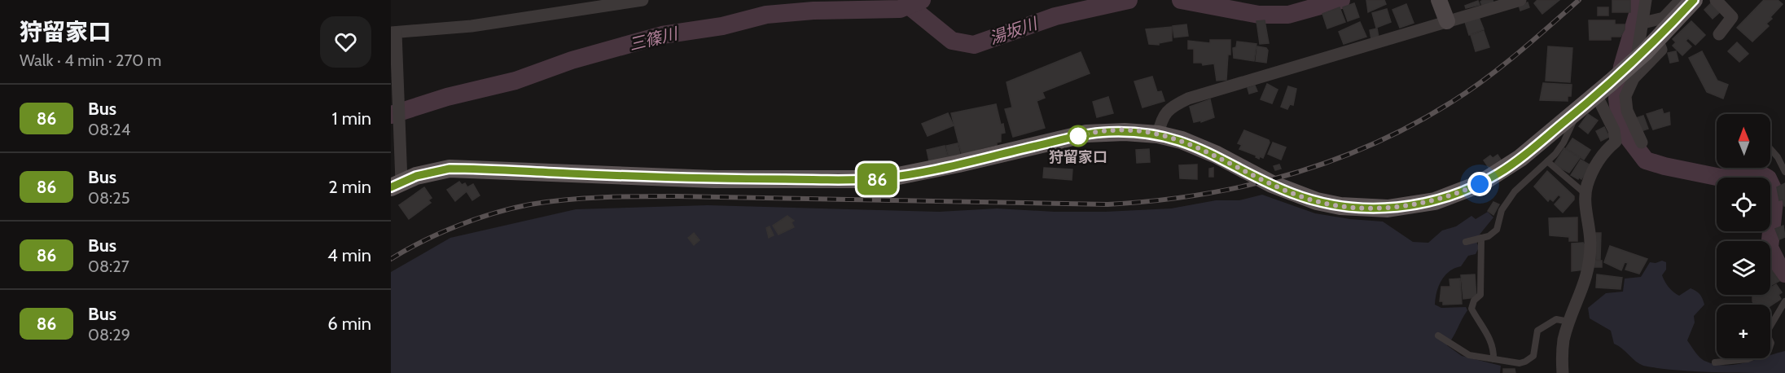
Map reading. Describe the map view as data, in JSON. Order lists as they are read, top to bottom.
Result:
{
  "water": ["湯坂川", "三篠川"],
  "places": ["狩留家口"],
  "lines": ["bus line 86"],
  "north": "top",
  "page": {
    "heading": ["狩留家口", "Walk · 4 min · 270 m"],
    "on_map": "86",
    "list": [
      {
        "mark": "86",
        "name": "Bus",
        "note": "08:24",
        "value": "1 min"
      },
      {
        "mark": "86",
        "name": "Bus",
        "note": "08:25",
        "value": "2 min"
      },
      {
        "mark": "86",
        "name": "Bus",
        "note": "08:27",
        "value": "4 min"
      },
      {
        "mark": "86",
        "name": "Bus",
        "note": "08:29",
        "value": "6 min"
      }
    ],
    "map_buttons": "+"
  }
}
